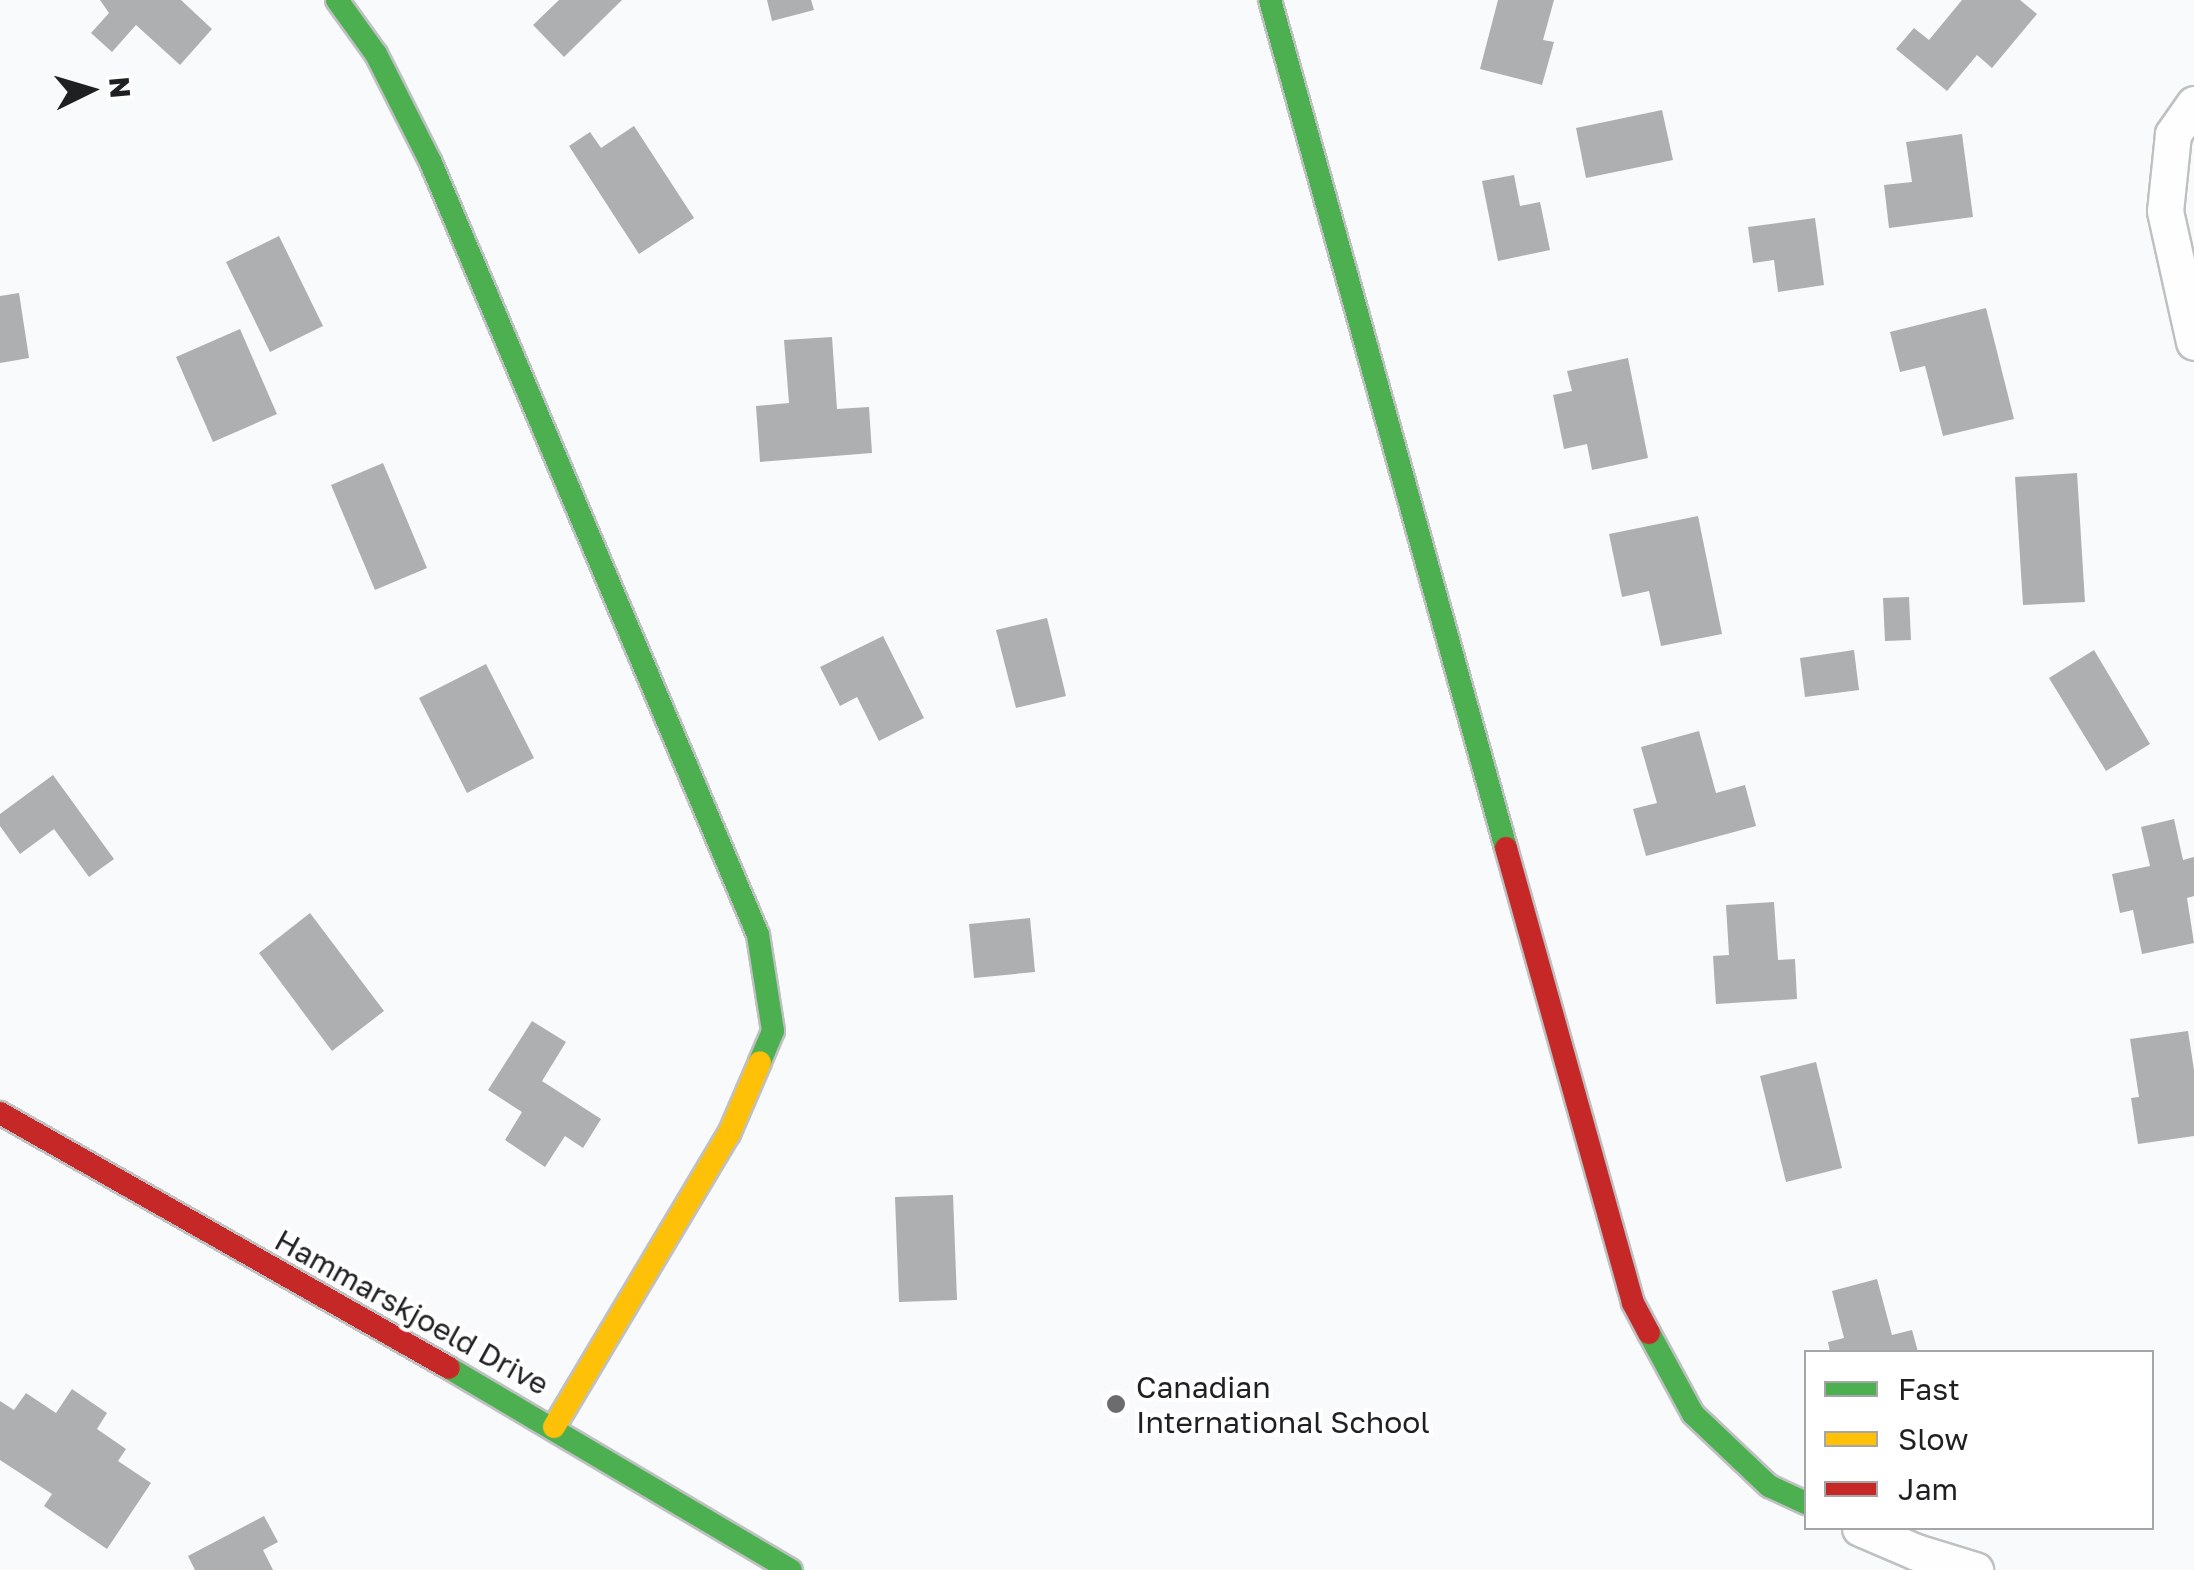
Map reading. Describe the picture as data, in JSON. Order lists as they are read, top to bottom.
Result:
{
  "streets": {
    "street": ["Hammarskjoeld Drive"]
  },
  "places": ["Canadian International School"],
  "legend": ["Fast", "Slow", "Jam"],
  "north": "right"
}
